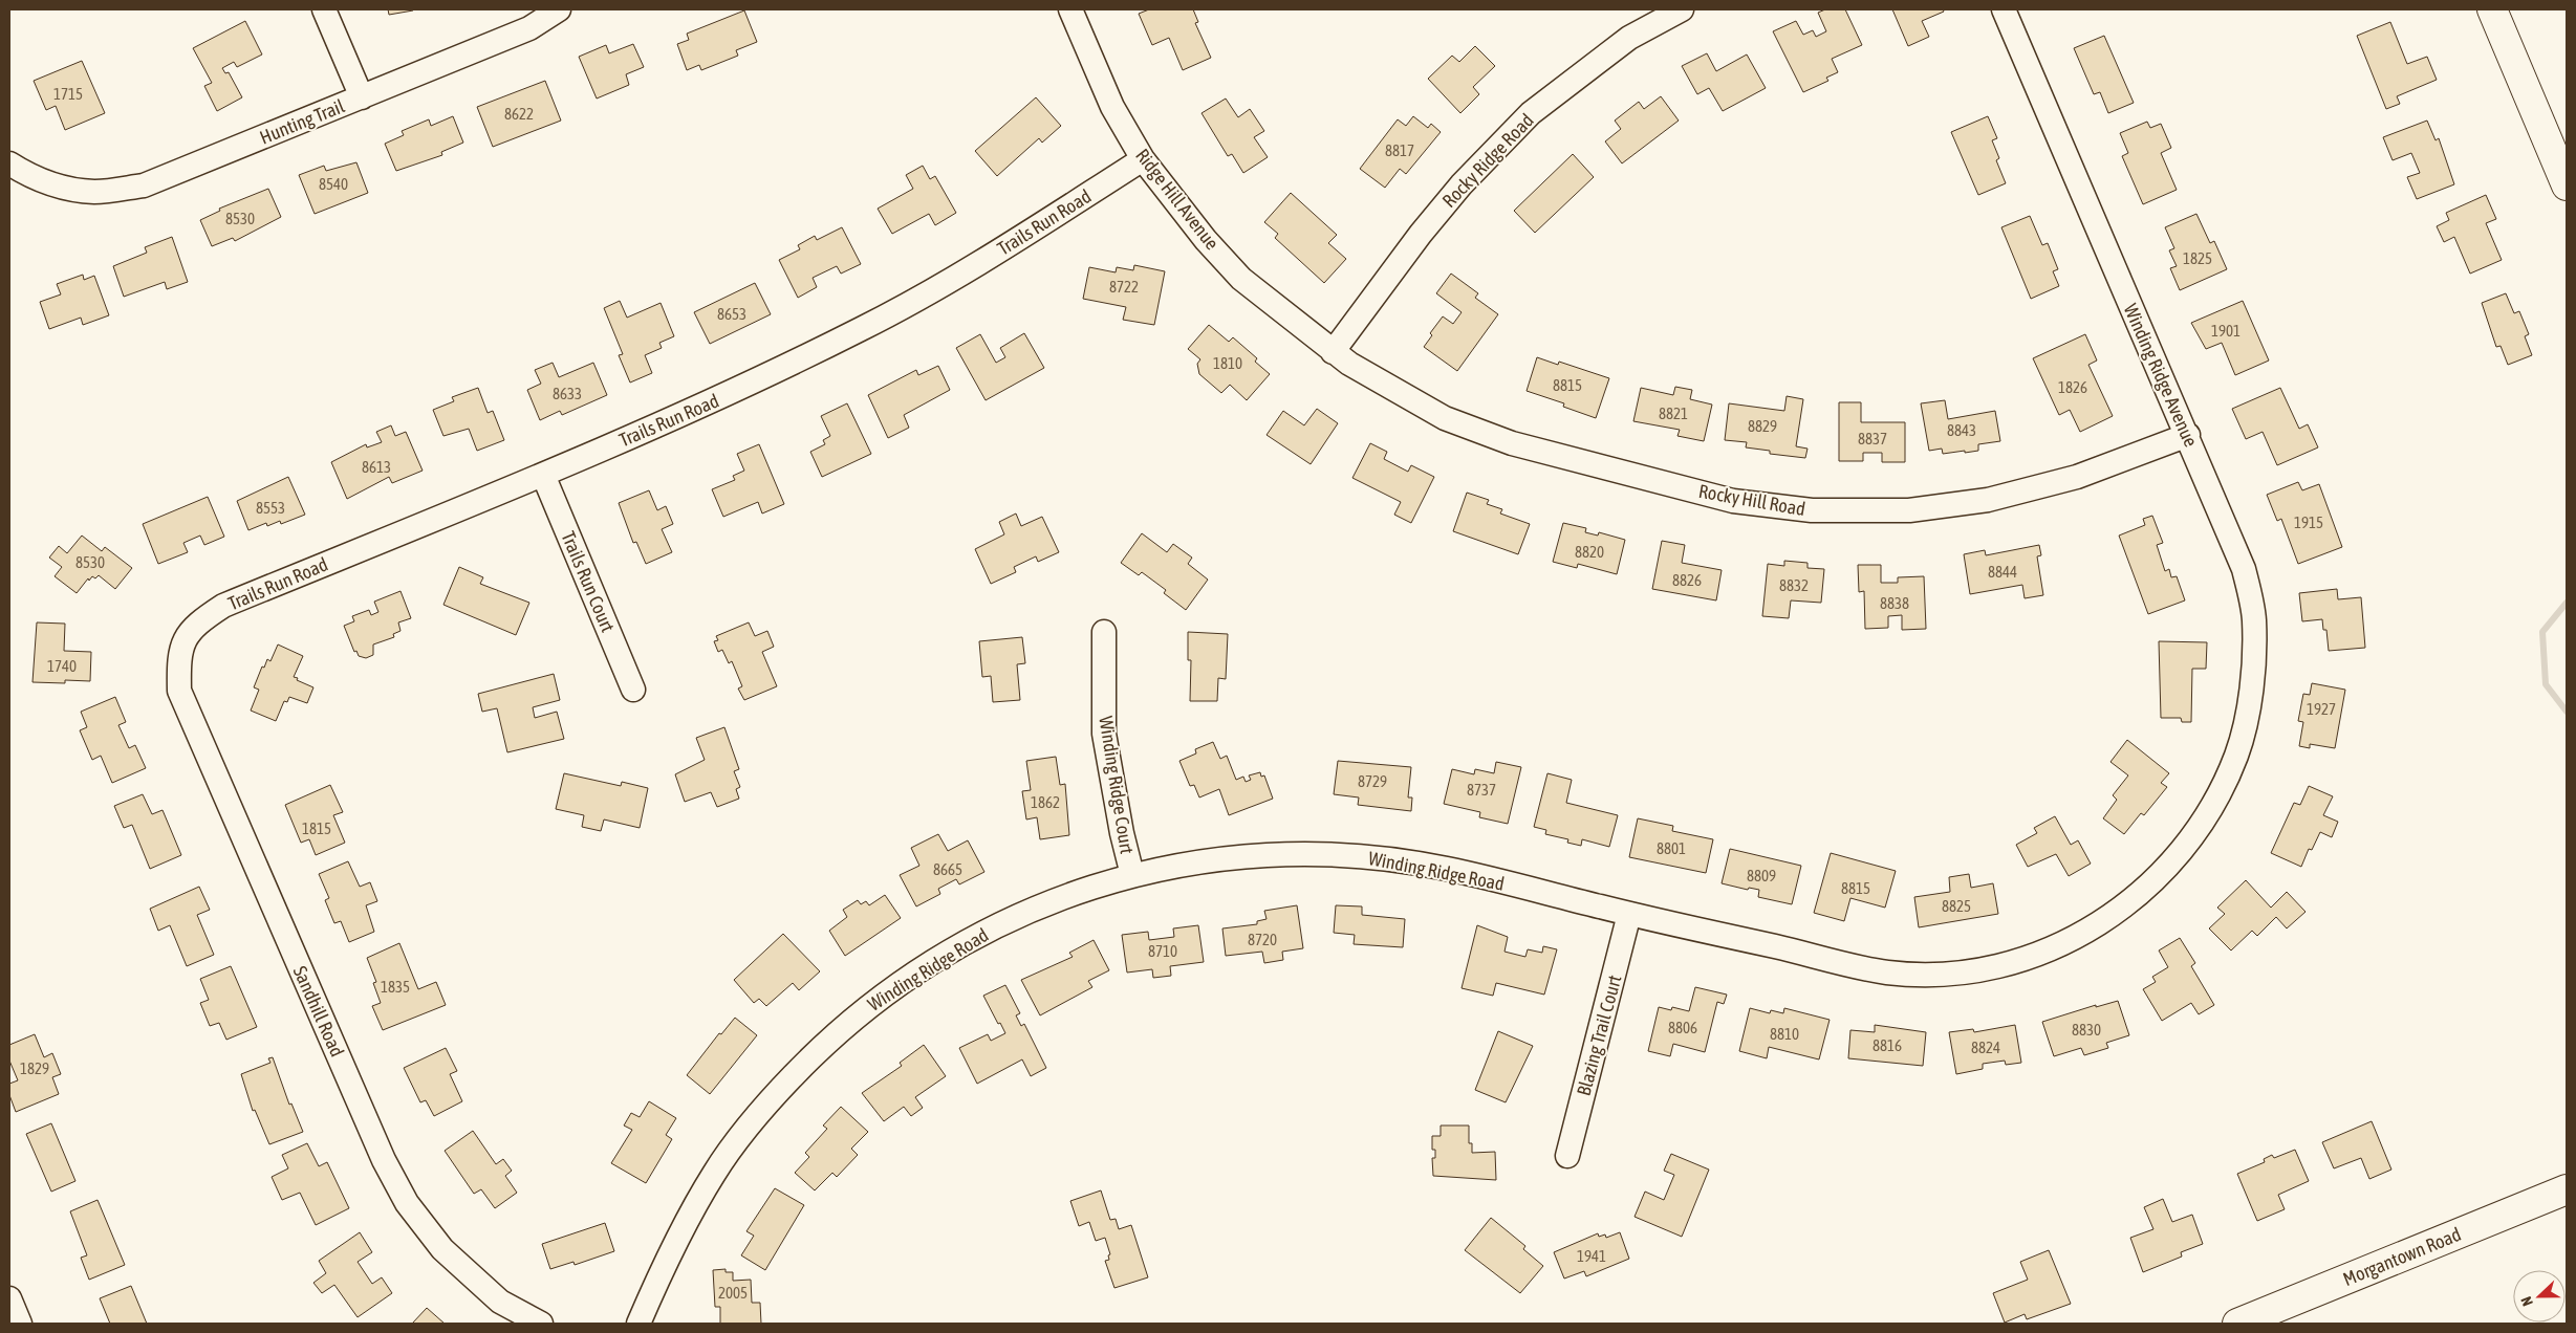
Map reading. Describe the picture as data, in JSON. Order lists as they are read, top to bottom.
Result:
{
  "streets": {
    "main road": ["Morgantown Road"],
    "street": [
      "Hunting Trail",
      "Rocky Ridge Road",
      "Ridge Hill Avenue",
      "Trails Run Road",
      "Winding Ridge Avenue",
      "Rocky Hill Road",
      "Trails Run Court",
      "Winding Ridge Court",
      "Winding Ridge Road",
      "Sandhill Road",
      "Blazing Trail Court"
    ]
  },
  "crossings": [
    ["Rocky Ridge Road", "Ridge Hill Avenue"],
    ["Rocky Ridge Road", "Rocky Hill Road"],
    ["Ridge Hill Avenue", "Trails Run Road"],
    ["Ridge Hill Avenue", "Rocky Hill Road"],
    ["Trails Run Road", "Trails Run Court"],
    ["Trails Run Road", "Sandhill Road"],
    ["Winding Ridge Avenue", "Rocky Hill Road"],
    ["Winding Ridge Avenue", "Winding Ridge Road"],
    ["Winding Ridge Court", "Winding Ridge Road"],
    ["Winding Ridge Road", "Blazing Trail Court"]
  ],
  "house_numbers": [
    "1715",
    "8622",
    "8817",
    "8540",
    "8530",
    "1825",
    "8722",
    "8653",
    "1901",
    "1810",
    "8815",
    "1826",
    "8633",
    "8821",
    "8829",
    "8843",
    "8837",
    "8613",
    "8553",
    "1915",
    "8820",
    "8530",
    "8844",
    "8826",
    "8832",
    "8838",
    "1740",
    "1927",
    "8729",
    "8737",
    "1862",
    "1815",
    "8801",
    "8665",
    "8809",
    "8815",
    "8825",
    "8720",
    "8710",
    "1835",
    "8806",
    "8830",
    "8810",
    "8816",
    "8824",
    "1829",
    "1941",
    "2005"
  ],
  "north": "left"
}
